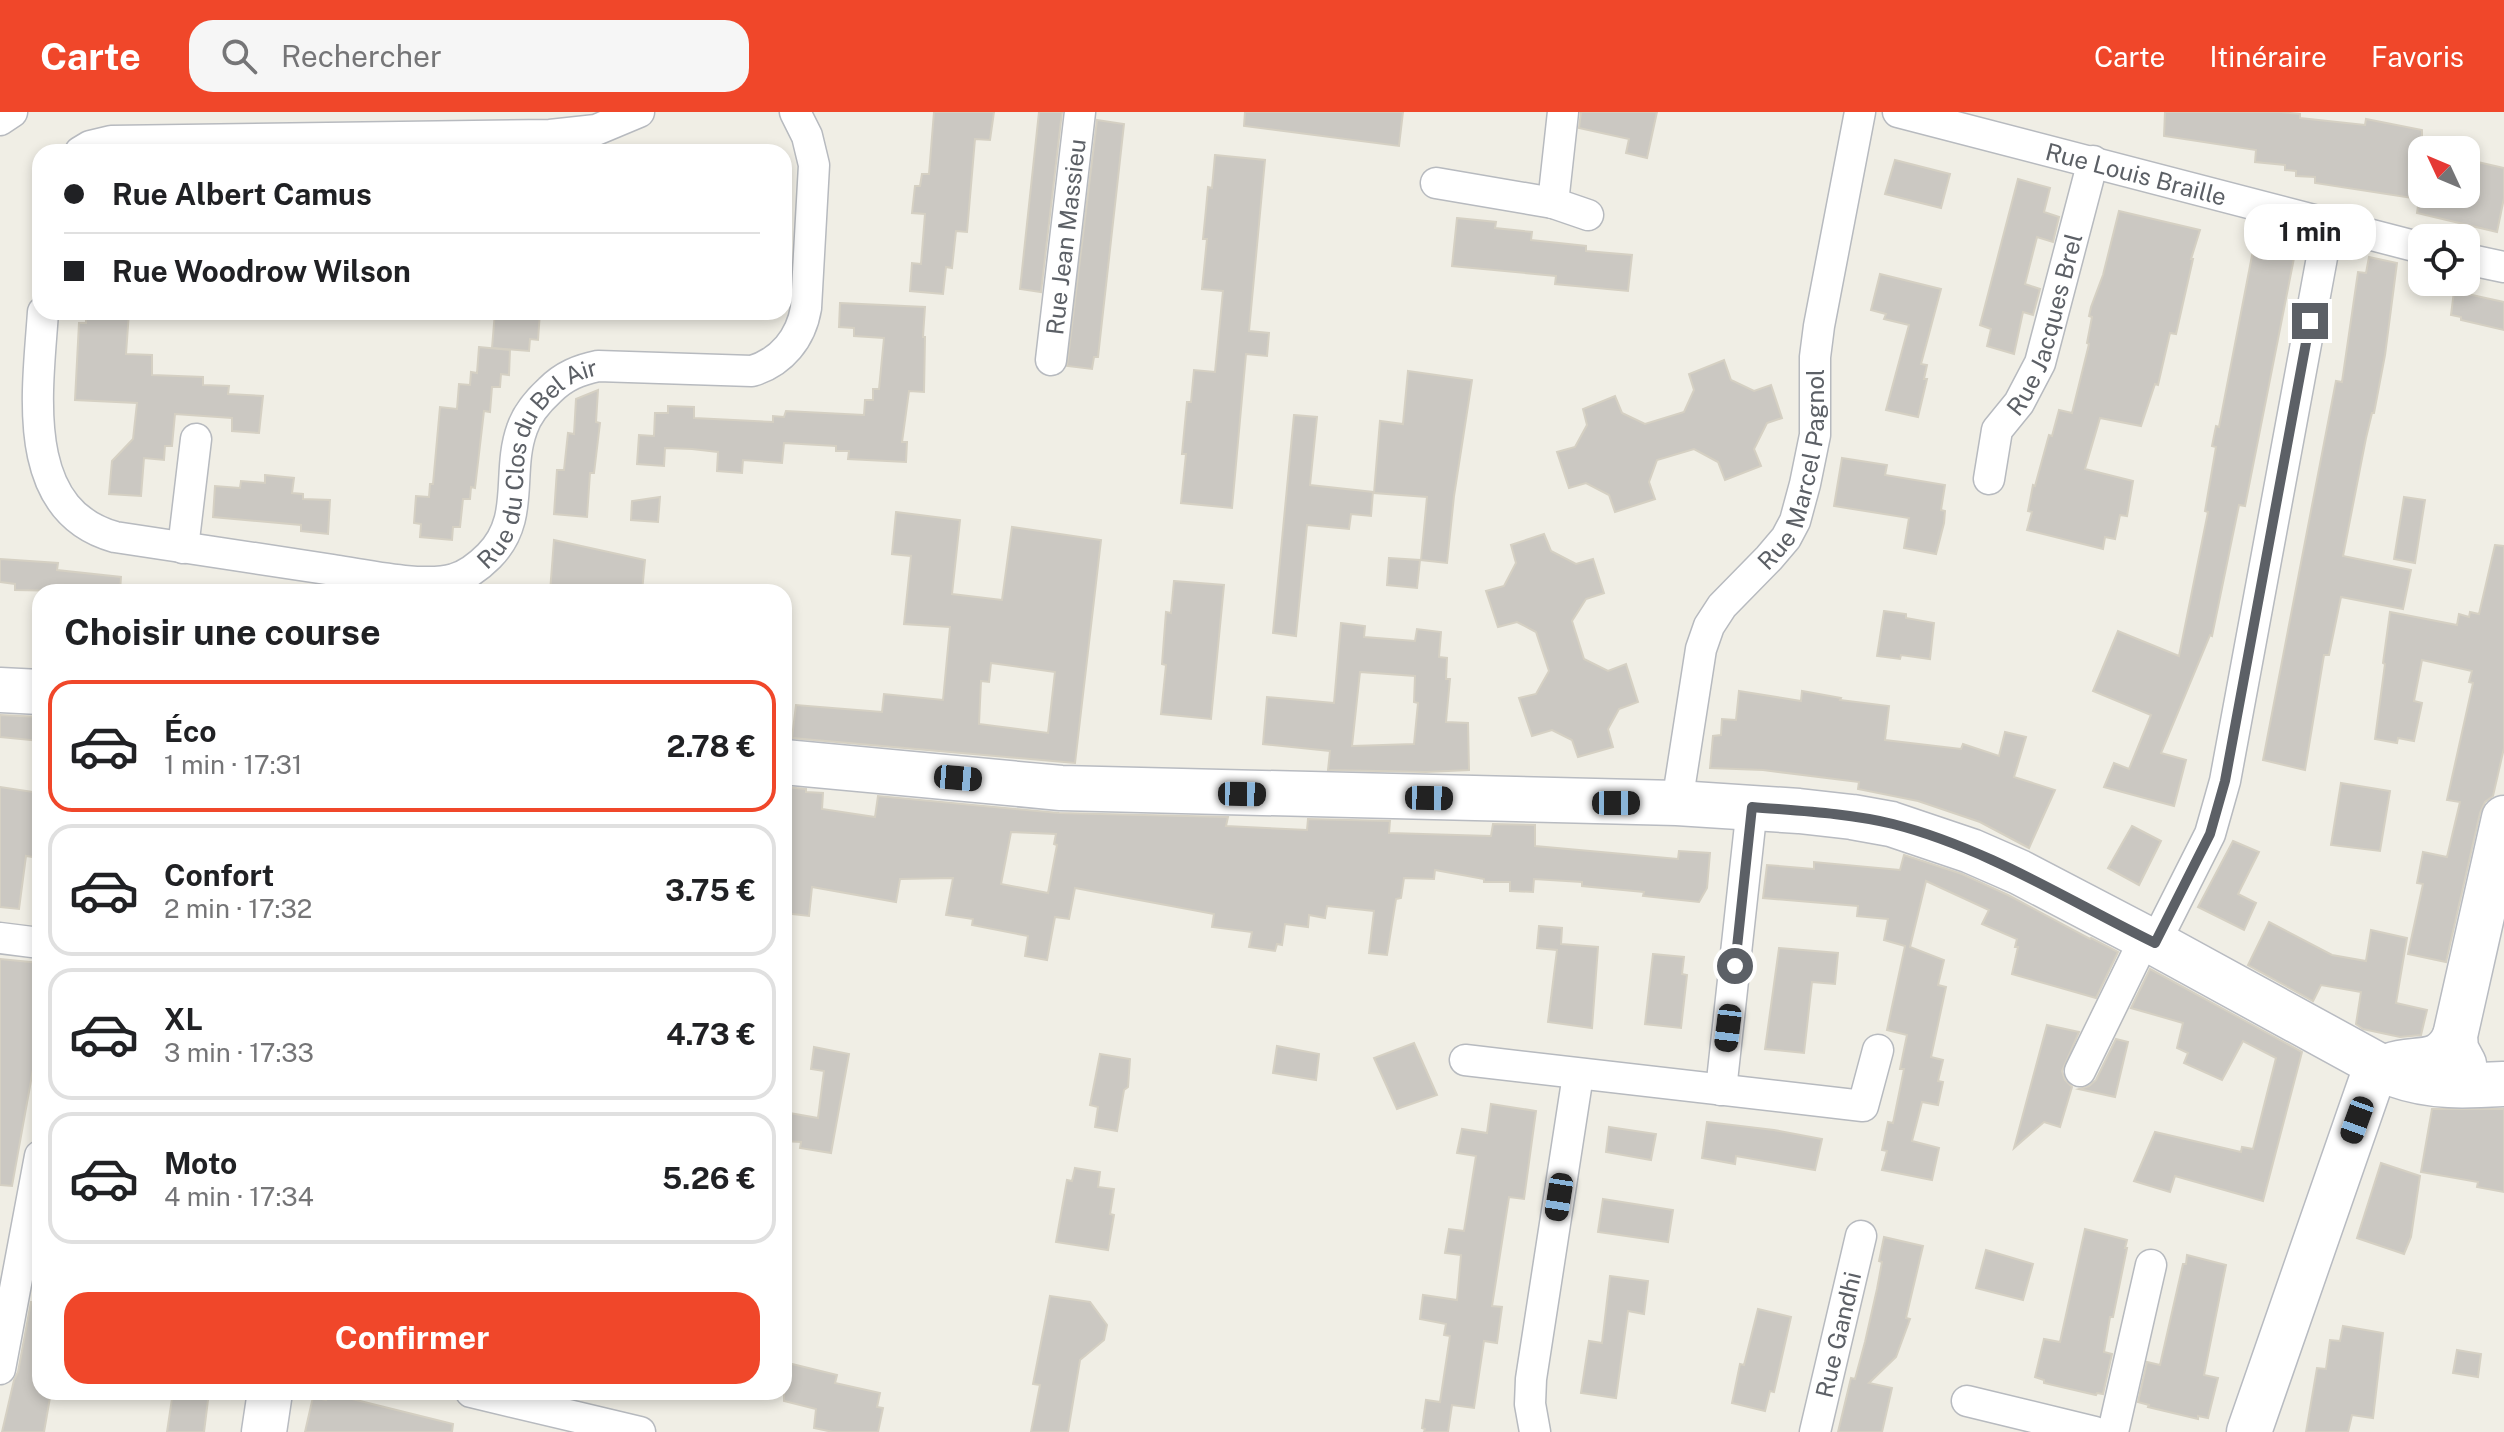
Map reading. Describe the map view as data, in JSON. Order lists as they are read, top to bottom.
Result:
{
  "streets": {
    "street": [
      "Rue Louis Braille",
      "Rue Jean Massieu",
      "Rue Jacques Brel",
      "Rue Marcel Pagnol",
      "Rue du Clos du Bel Air",
      "Rue Gandhi"
    ]
  },
  "crossings": [
    ["Rue Louis Braille", "Rue Jacques Brel"]
  ],
  "north": "top left",
  "page": {
    "header": "Carte",
    "search": "Rechercher",
    "nav": ["Carte", "Itinéraire", "Favoris"],
    "banner": ["Rue Albert Camus", "Rue Woodrow Wilson"],
    "bubble": "1 min",
    "heading": "Choisir une course",
    "list": [
      {
        "name": "Éco",
        "note": "1 min · 17:31",
        "value": "2.78 €"
      },
      {
        "name": "Confort",
        "note": "2 min · 17:32",
        "value": "3.75 €"
      },
      {
        "name": "XL",
        "note": "3 min · 17:33",
        "value": "4.73 €"
      },
      {
        "name": "Moto",
        "note": "4 min · 17:34",
        "value": "5.26 €"
      }
    ],
    "buttons": "Confirmer"
  }
}
